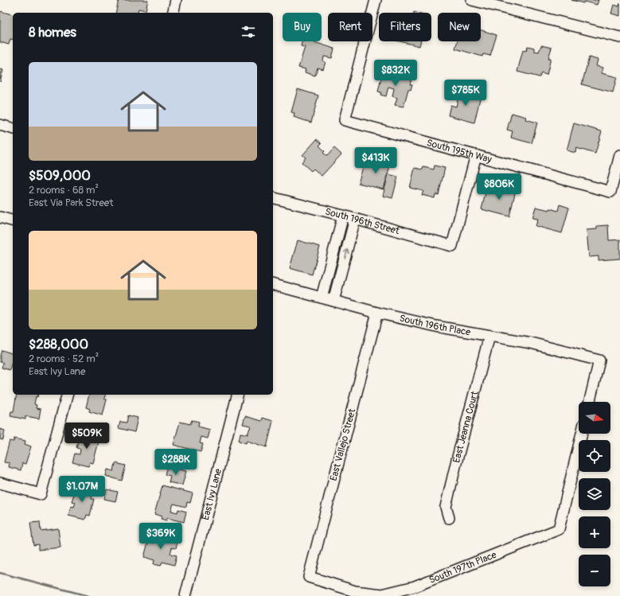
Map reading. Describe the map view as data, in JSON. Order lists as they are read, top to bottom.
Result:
{
  "streets": {
    "street": [
      "South 195th Way",
      "South 196th Street",
      "South 196th Place",
      "East Jeanna Court",
      "East Vallejo Street",
      "East Ivy Lane",
      "South 197th Place"
    ]
  },
  "crossings": [
    ["South 195th Way", "South 196th Street"],
    ["South 196th Place", "East Jeanna Court"],
    ["South 196th Place", "East Vallejo Street"],
    ["East Vallejo Street", "South 197th Place"]
  ],
  "north": "right",
  "page": {
    "chip": [
      "Buy",
      "Rent",
      "Filters",
      "New"
    ],
    "heading": "8 homes",
    "list": [
      {
        "name": "$509,000",
        "note": "2 rooms · 68 m² · East Via Park Street"
      },
      {
        "name": "$288,000",
        "note": "2 rooms · 52 m² · East Ivy Lane"
      }
    ],
    "price": [
      "$832K",
      "$785K",
      "$413K",
      "$806K",
      "$509K",
      "$288K",
      "$1.07M",
      "$369K"
    ],
    "map_buttons": ["+", "−"]
  }
}
